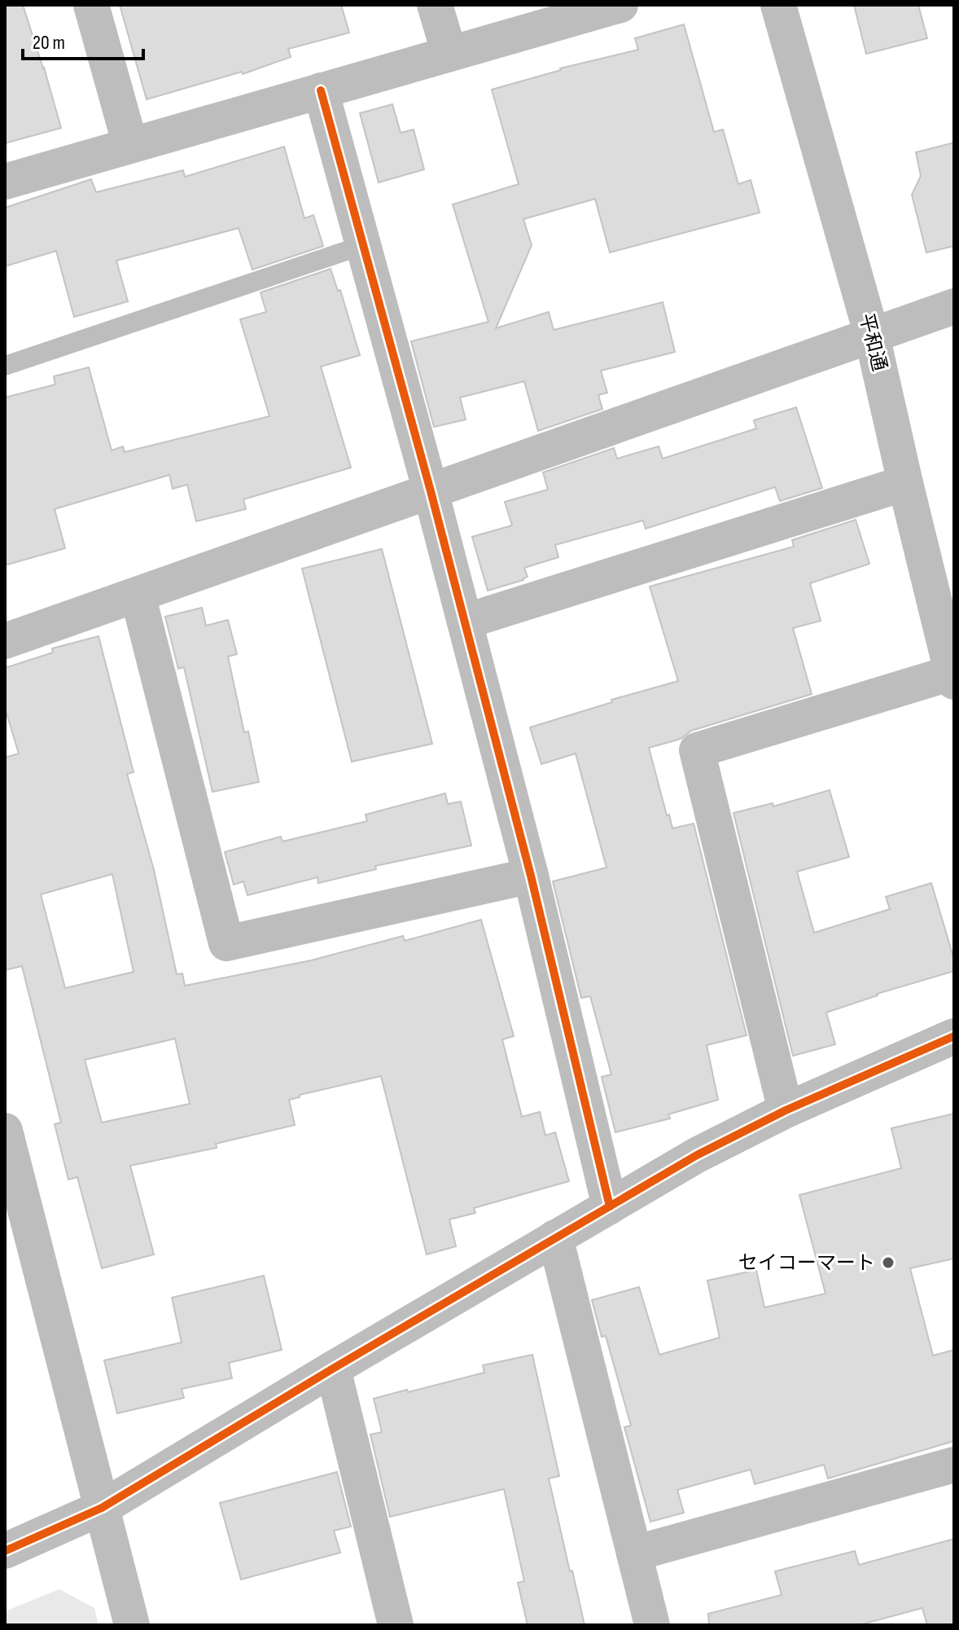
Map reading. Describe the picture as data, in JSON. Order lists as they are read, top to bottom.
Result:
{
  "streets": {
    "street": ["平和通"]
  },
  "places": ["セイコーマート"],
  "scale_bar": "20 m"
}
